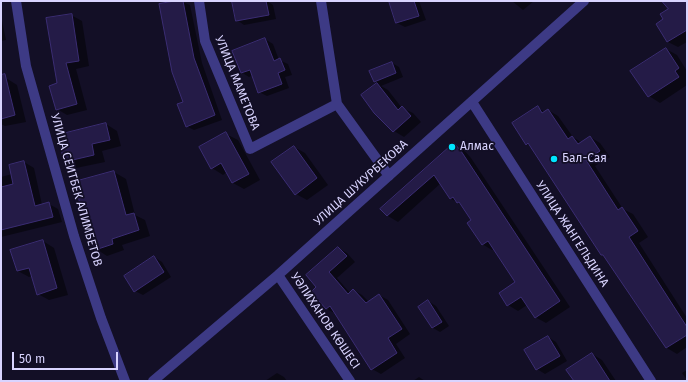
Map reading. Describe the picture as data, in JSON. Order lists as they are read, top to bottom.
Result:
{
  "streets": {
    "street": [
      "УЛИЦА МАМЕТОВА",
      "УЛИЦА ШУКУРБЕКОВА",
      "УЛИЦА СЕИТБЕК АЛИМБЕТОВ",
      "УЛИЦА ЖАНГЕЛЬДИНА",
      "УӘЛИХАНОВ КӨШЕСІ"
    ]
  },
  "crossings": [
    ["УЛИЦА ШУКУРБЕКОВА", "УЛИЦА ЖАНГЕЛЬДИНА"],
    ["УЛИЦА ШУКУРБЕКОВА", "УӘЛИХАНОВ КӨШЕСІ"]
  ],
  "places": ["Алмас", "Бал-Сая"],
  "scale_bar": "50 m"
}
